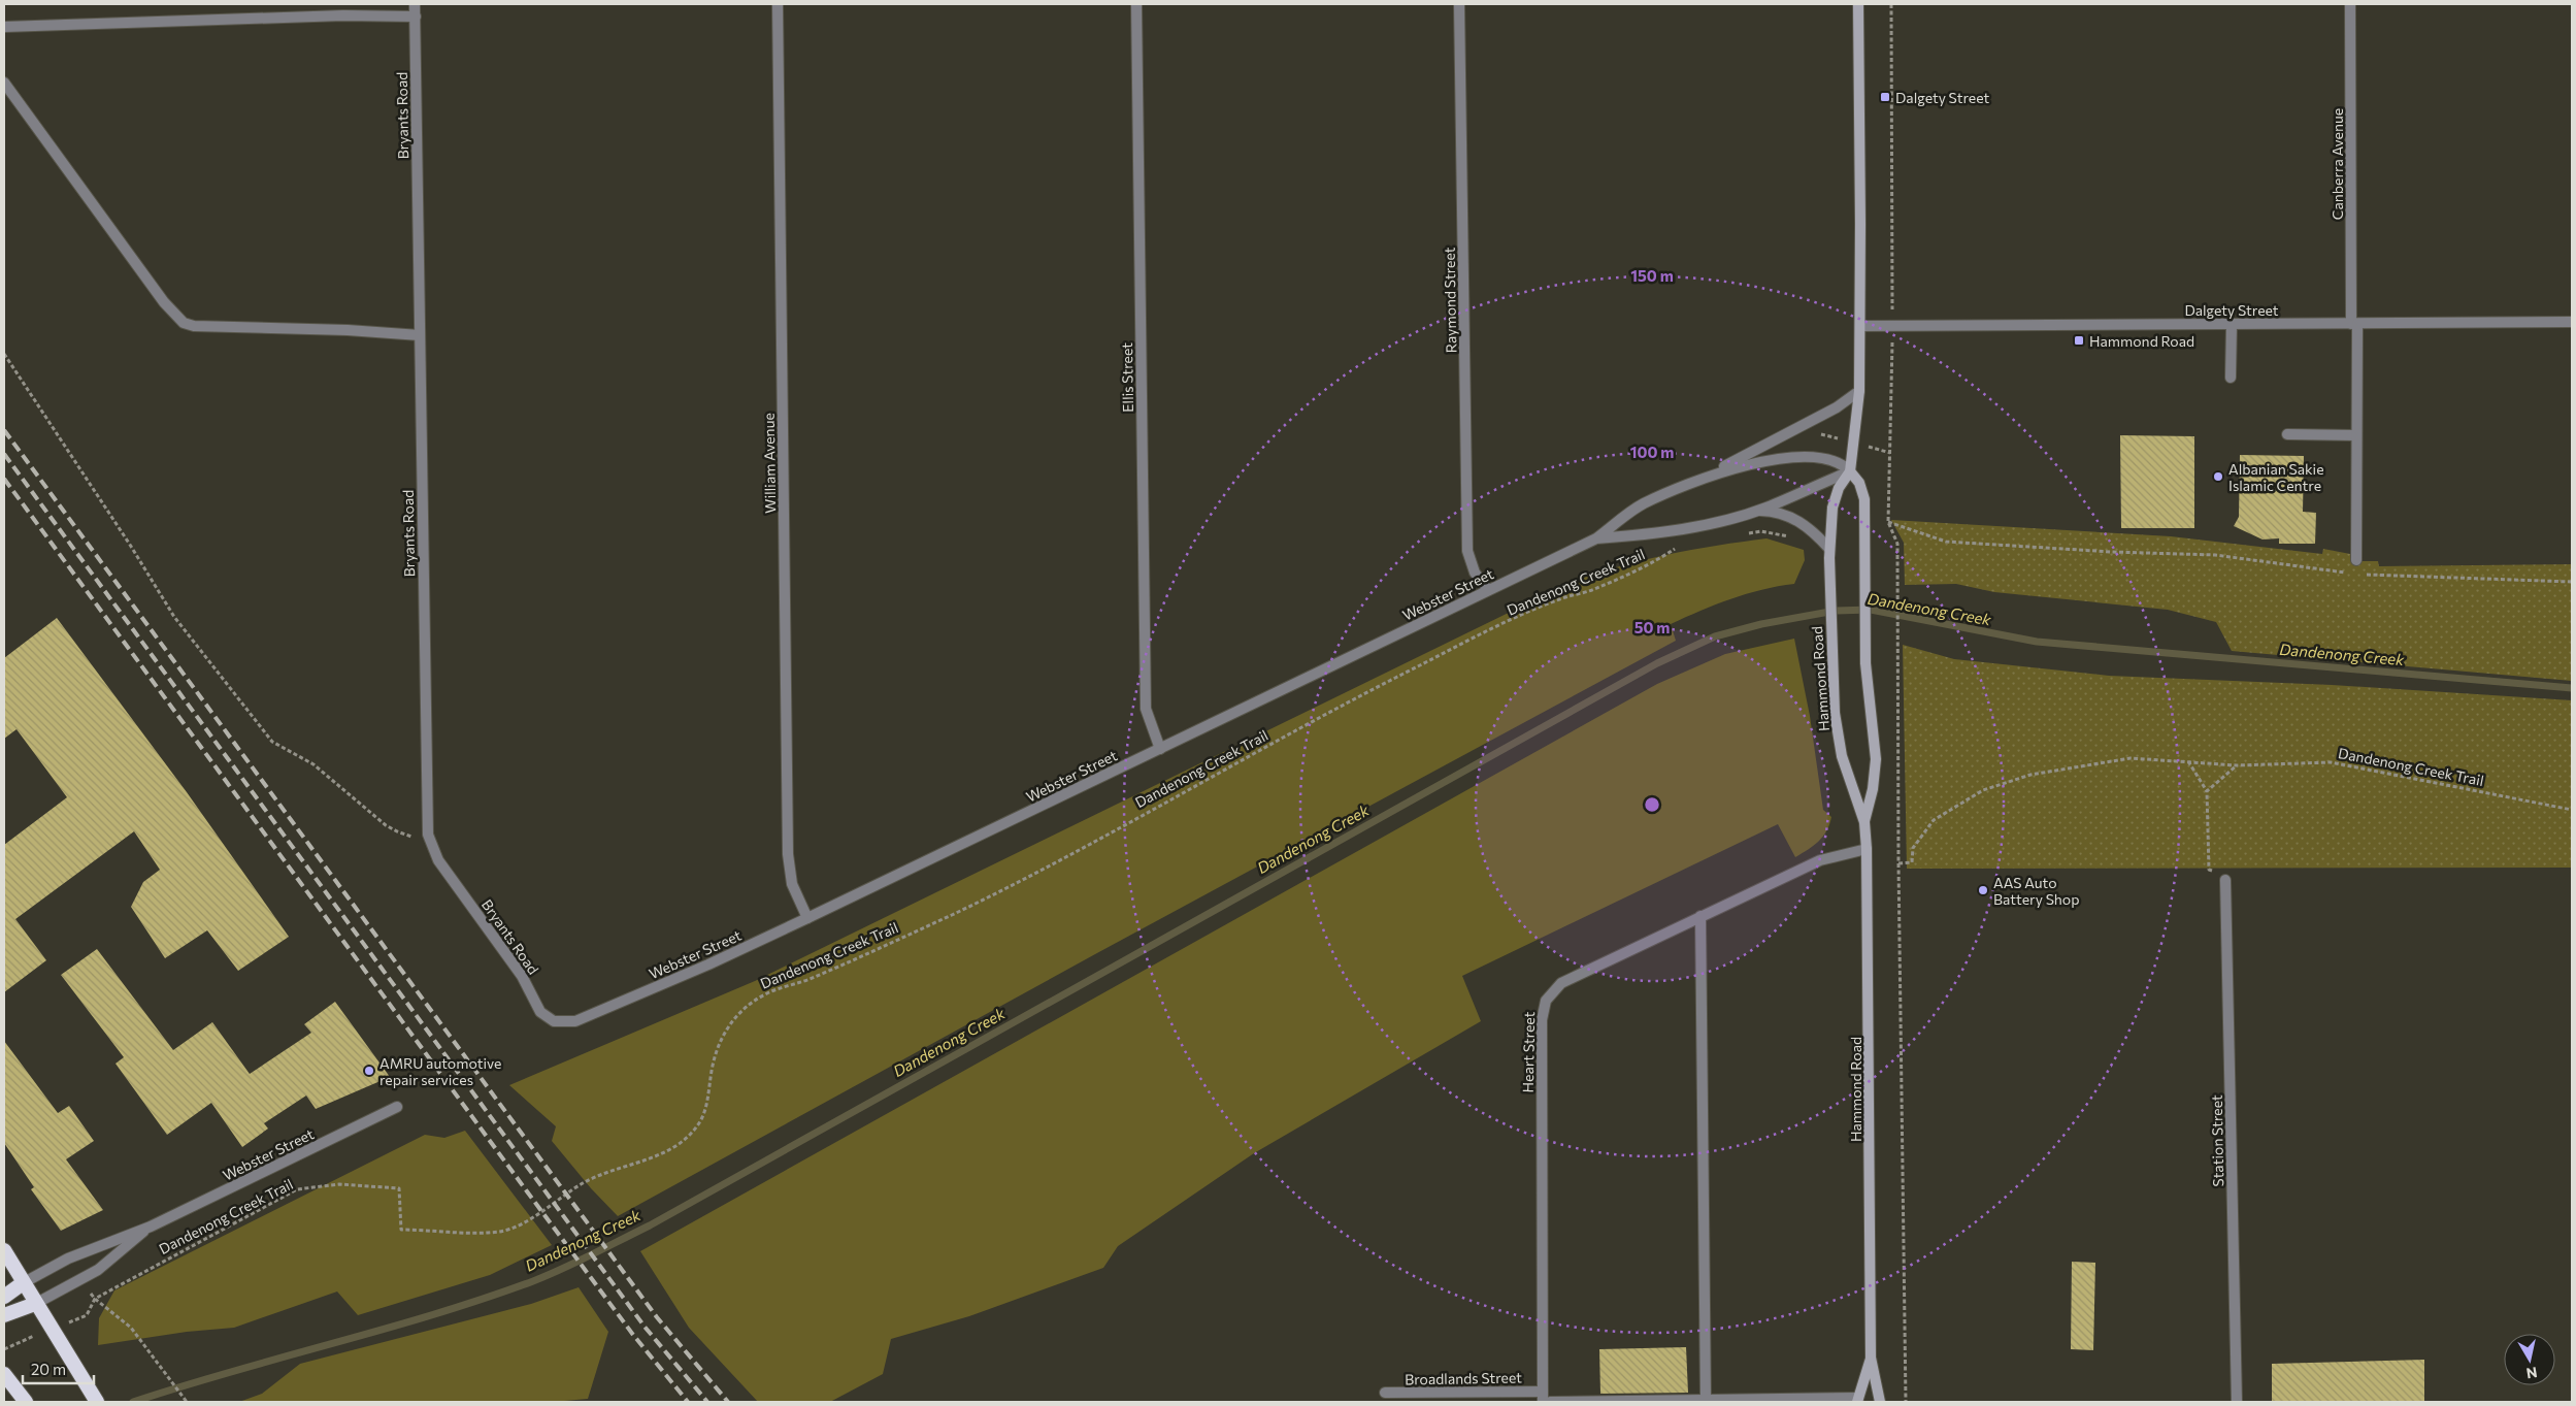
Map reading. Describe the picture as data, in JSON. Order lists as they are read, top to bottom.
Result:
{
  "streets": {
    "main road": ["Hammond Road"],
    "street": [
      "Bryants Road",
      "Canberra Avenue",
      "Raymond Street",
      "Dalgety Street",
      "Ellis Street",
      "William Avenue",
      "Webster Street",
      "Heart Street",
      "Station Street",
      "Broadlands Street"
    ],
    "path": ["Dandenong Creek Trail"]
  },
  "crossings": [
    ["Bryants Road", "Webster Street"],
    ["Canberra Avenue", "Dalgety Street"],
    ["Raymond Street", "Webster Street"],
    ["Dalgety Street", "Hammond Road"],
    ["Ellis Street", "Webster Street"],
    ["William Avenue", "Webster Street"],
    ["Webster Street", "Hammond Road"],
    ["Hammond Road", "Heart Street"],
    ["Heart Street", "Broadlands Street"]
  ],
  "water": ["Dandenong Creek"],
  "places": {
    "transit": ["Dalgety Street", "Hammond Road"],
    "other": ["Albanian Sakie Islamic Centre", "AAS Auto Battery Shop", "AMRU automotive repair services"]
  },
  "scale_bar": "20 m",
  "north": "bottom",
  "rings": ["150 m", "100 m", "50 m"]
}
